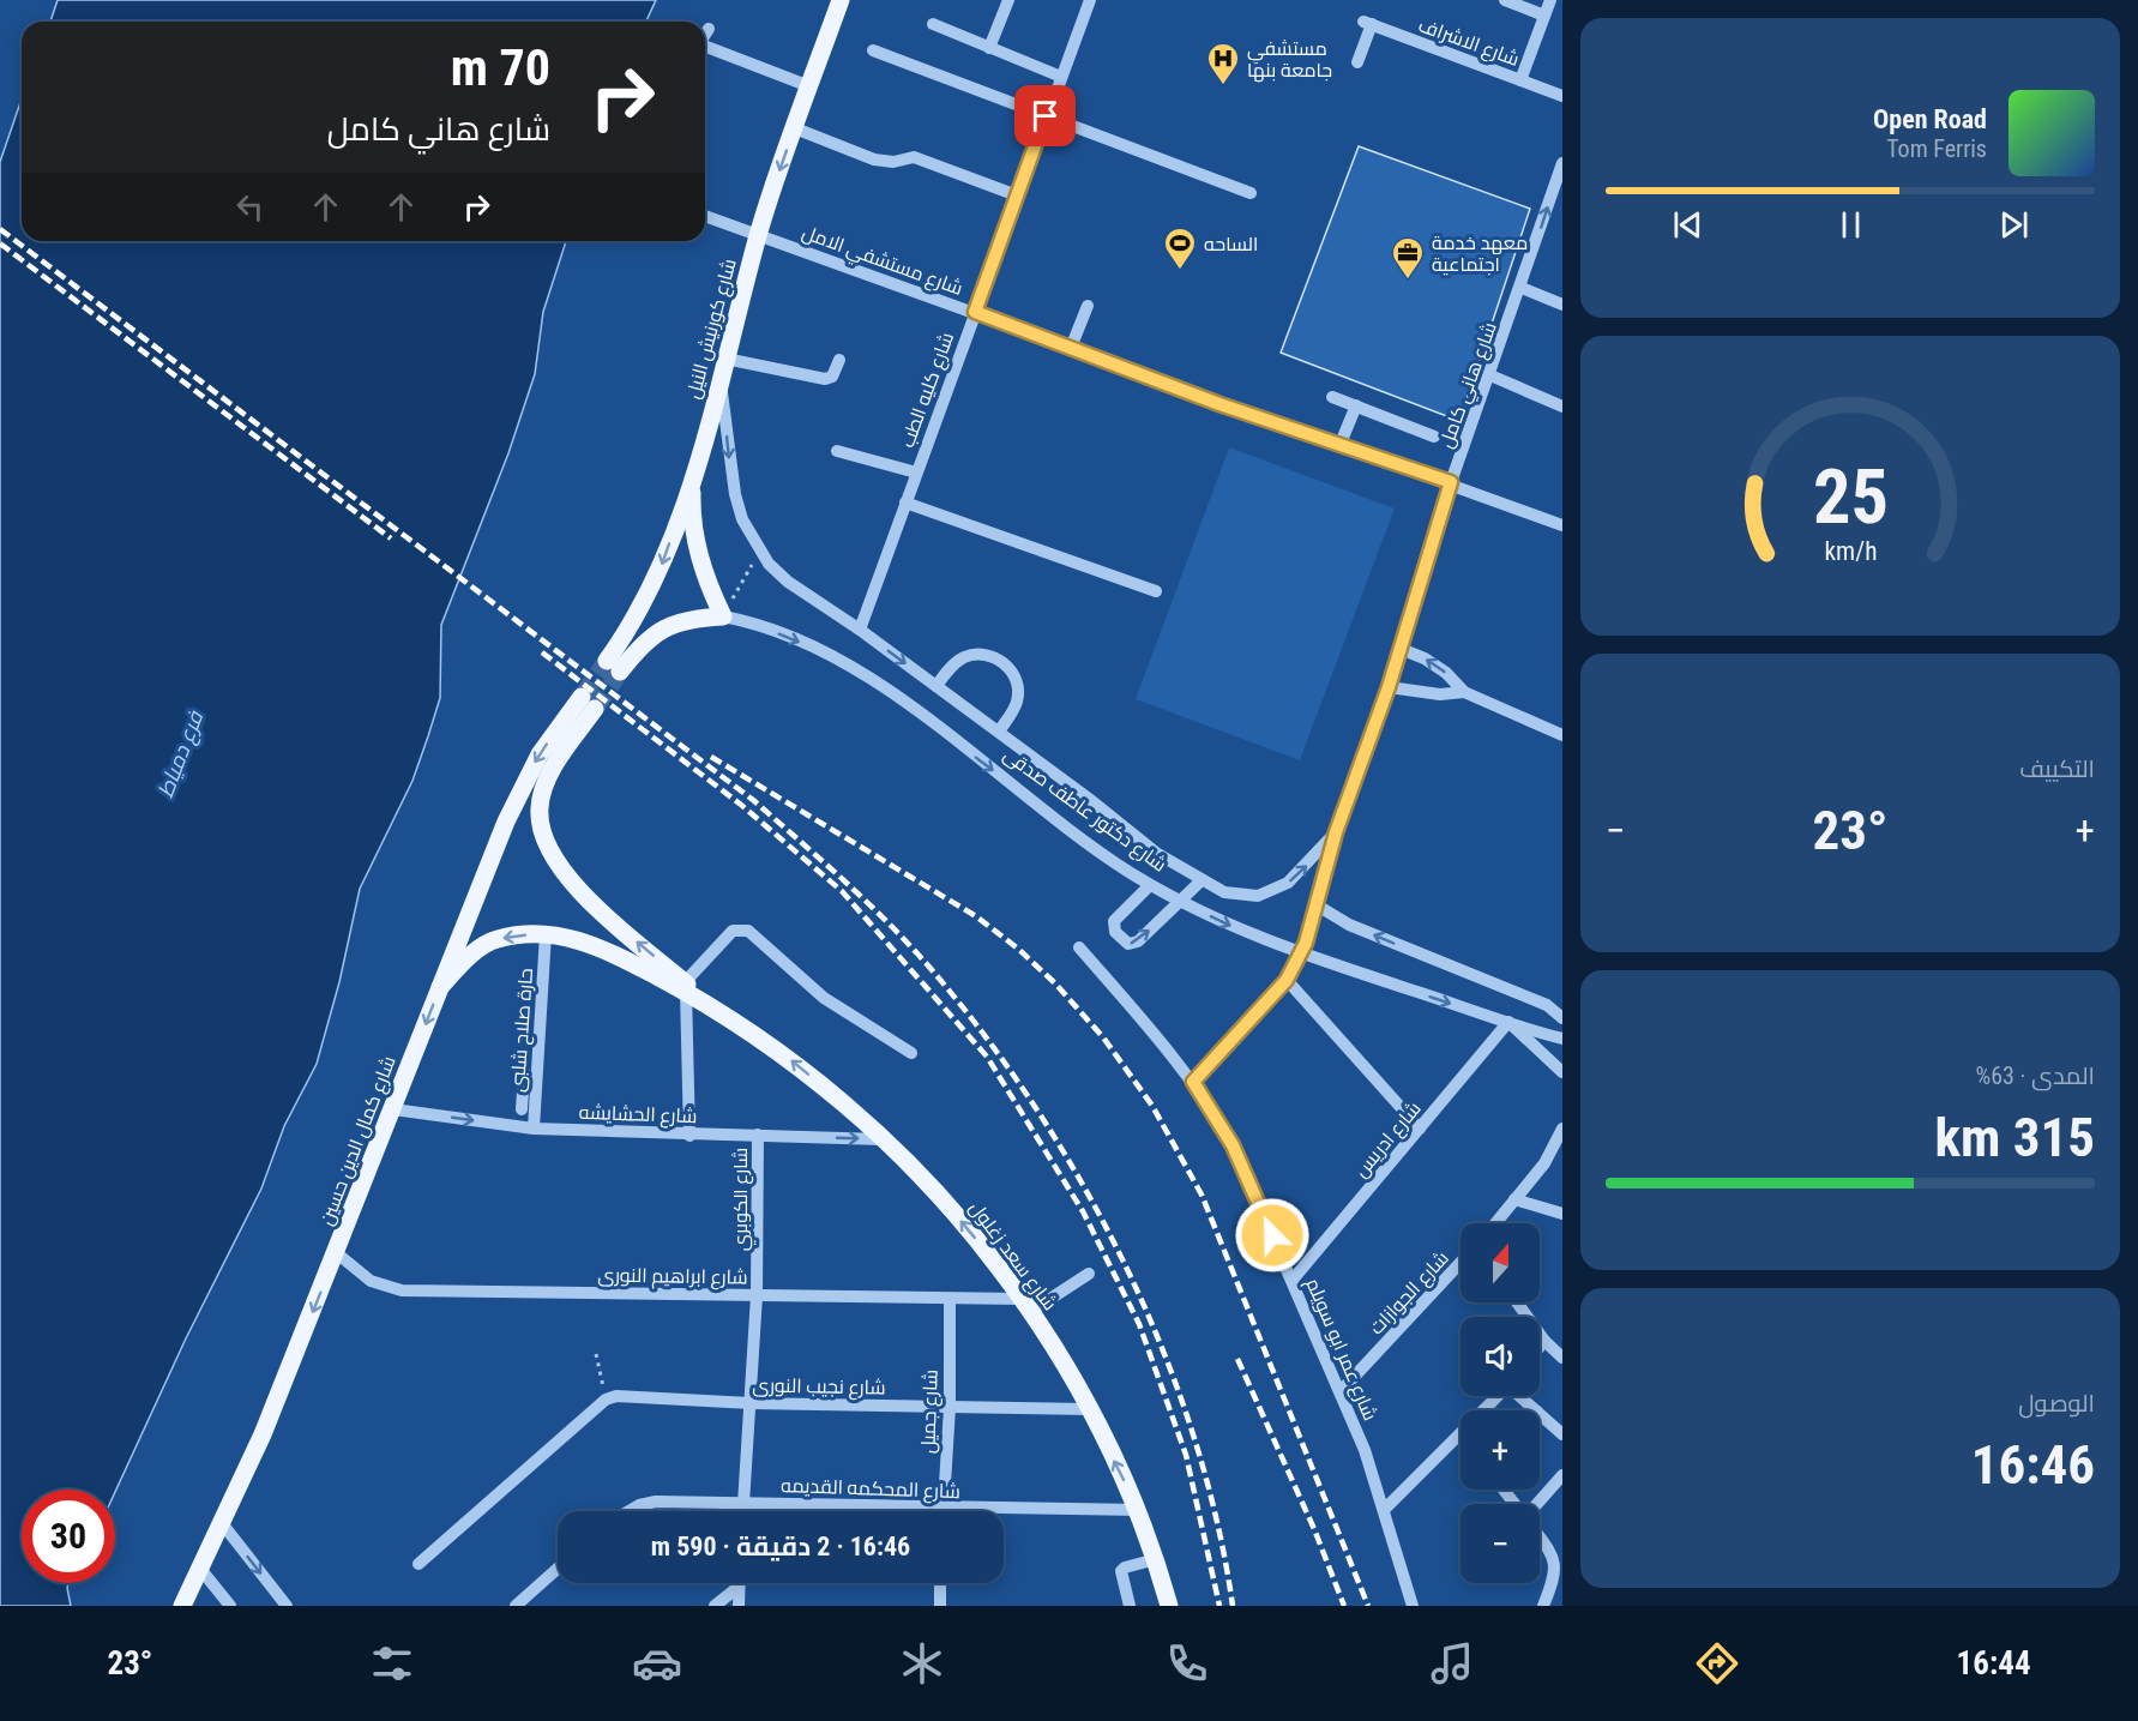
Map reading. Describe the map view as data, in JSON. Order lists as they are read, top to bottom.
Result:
{
  "streets": {
    "main road": [
      "شارع كورنيش النيل",
      "شارع دكتور عاطف صدقى",
      "شارع كمال الدين حسين",
      "شارع سعد زغلول"
    ],
    "street": [
      "شارع الاشراف",
      "شارع مستشفي الامل",
      "شارع هاني كامل",
      "شارع كليه الطب",
      "حارة صلاح شلبى",
      "شارع الحشايشه",
      "شارع ادريس",
      "شارع الكوبري",
      "شارع ابراهيم النورى",
      "شارع الجوازات",
      "شارع عمر ابو سويلم",
      "شارع نجيب النورى",
      "شارع جميل",
      "شارع المحكمه القديمه"
    ]
  },
  "crossings": [
    ["شارع مستشفي الامل", "شارع كورنيش النيل"],
    ["شارع مستشفي الامل", "شارع هاني كامل"],
    ["شارع مستشفي الامل", "شارع كليه الطب"],
    ["شارع كورنيش النيل", "شارع دكتور عاطف صدقى"],
    ["شارع هاني كامل", "شارع دكتور عاطف صدقى"],
    ["شارع هاني كامل", "شارع عمر ابو سويلم"],
    ["شارع كليه الطب", "شارع دكتور عاطف صدقى"],
    ["شارع دكتور عاطف صدقى", "شارع ادريس"],
    ["حارة صلاح شلبى", "شارع الحشايشه"],
    ["حارة صلاح شلبى", "شارع سعد زغلول"],
    ["شارع الحشايشه", "شارع كمال الدين حسين"],
    ["شارع الحشايشه", "شارع الكوبري"],
    ["شارع الحشايشه", "شارع سعد زغلول"],
    ["شارع ادريس", "شارع عمر ابو سويلم"],
    ["شارع كمال الدين حسين", "شارع سعد زغلول"],
    ["شارع كمال الدين حسين", "شارع ابراهيم النورى"],
    ["شارع الكوبري", "شارع ابراهيم النورى"],
    ["شارع الكوبري", "شارع نجيب النورى"],
    ["شارع الكوبري", "شارع المحكمه القديمه"],
    ["شارع سعد زغلول", "شارع ابراهيم النورى"],
    ["شارع سعد زغلول", "شارع نجيب النورى"],
    ["شارع سعد زغلول", "شارع المحكمه القديمه"],
    ["شارع ابراهيم النورى", "شارع جميل"],
    ["شارع الجوازات", "شارع عمر ابو سويلم"],
    ["شارع نجيب النورى", "شارع جميل"],
    ["شارع جميل", "شارع المحكمه القديمه"]
  ],
  "one_way": [
    "شارع كورنيش النيل",
    "شارع الحشايشه",
    "شارع كمال الدين حسين",
    "شارع سعد زغلول"
  ],
  "water": ["فرع دمياط"],
  "places": {
    "hospital": ["مستشفي جامعة بنها"],
    "sports": ["الساحه"],
    "office": ["معهد خدمة اجتماعية"]
  },
  "north": "top",
  "page": {
    "turn": ["70 m", "شارع هاني كامل"],
    "song": ["Open Road", "Tom Ferris"],
    "tile": [
      "التكييف",
      ["المدى · 63%", "315 km"],
      ["الوصول", "16:46"]
    ],
    "heat": ["−", "23°", "+"],
    "map_buttons": ["+", "−"],
    "limit": "30",
    "trip": "16:46 · 2 دقيقة · 590 m",
    "tabs": ["16:44", "23°"],
    "gauge": ["25", "km/h"]
  }
}
